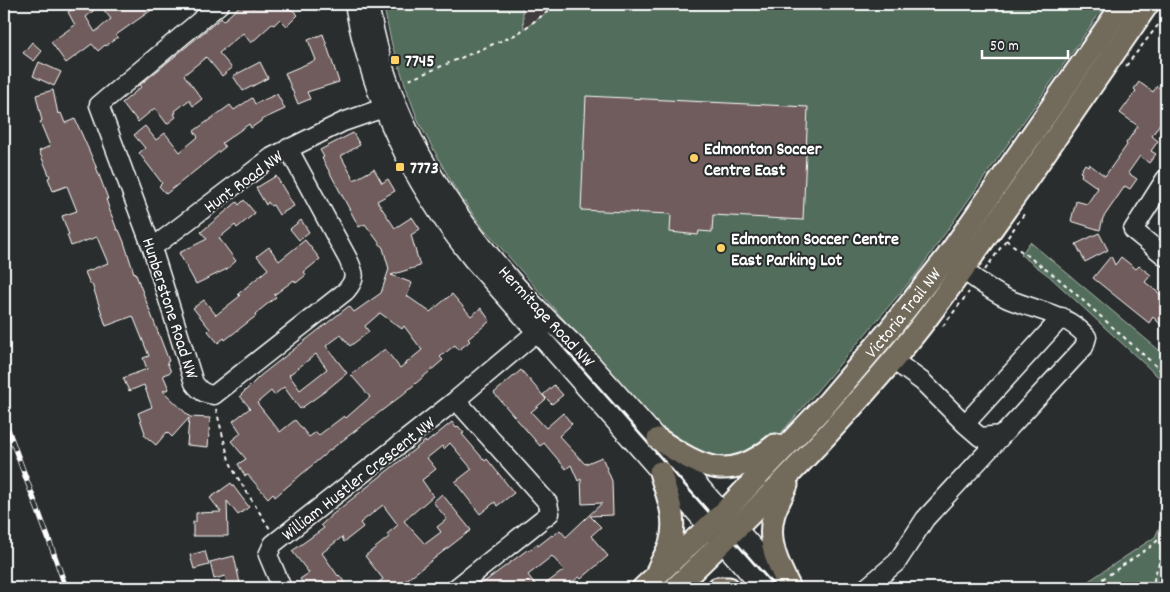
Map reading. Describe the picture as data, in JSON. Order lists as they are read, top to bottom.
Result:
{
  "streets": {
    "main road": ["Victoria Trail NW"],
    "street": [
      "Hunt Road NW",
      "Hunberstone Road NW",
      "Hermitage Road NW",
      "William Hustler Crescent NW"
    ]
  },
  "crossings": [
    ["Hunt Road NW", "Hunberstone Road NW"],
    ["Hunt Road NW", "Hermitage Road NW"],
    ["Victoria Trail NW", "Hermitage Road NW"],
    ["Hermitage Road NW", "William Hustler Crescent NW"]
  ],
  "places": {
    "transit": ["7745", "7773"],
    "other": ["Edmonton Soccer Centre East", "Edmonton Soccer Centre East Parking Lot"]
  },
  "scale_bar": "50 m"
}
